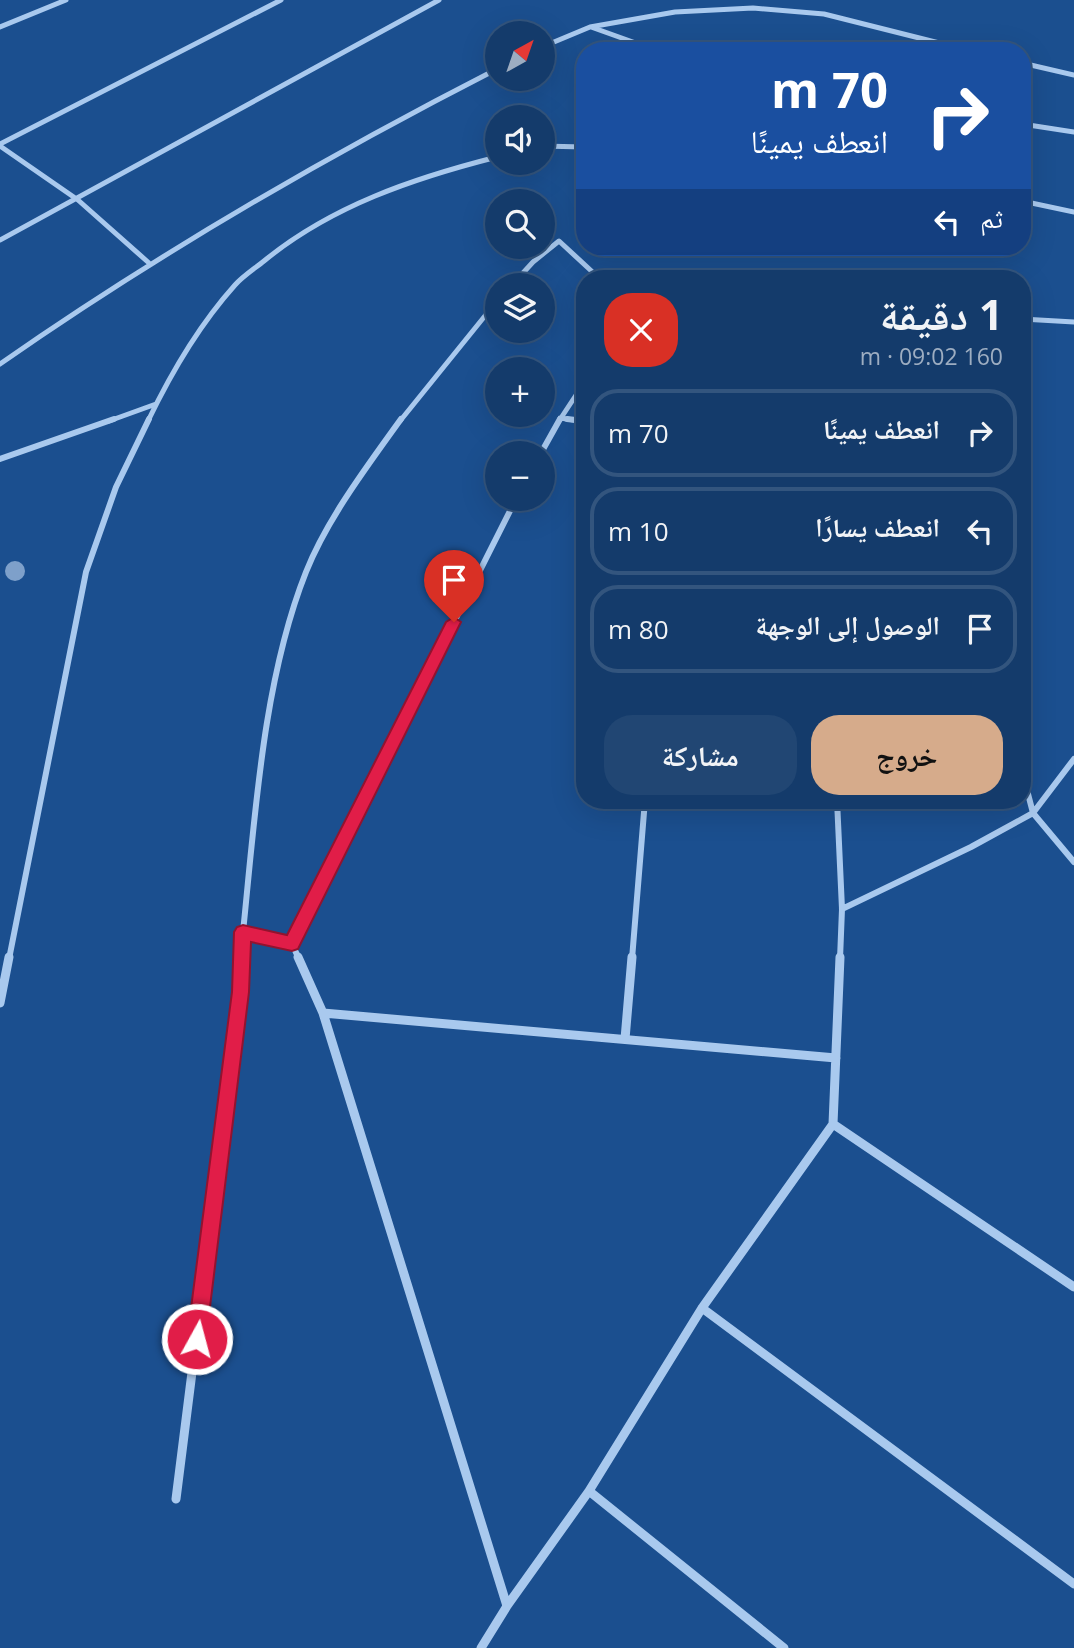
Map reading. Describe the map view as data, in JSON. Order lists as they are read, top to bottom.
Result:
{
  "north": "top right",
  "page": {
    "map_buttons": ["+", "−"],
    "turn": ["70 m", "انعطف يمينًا"],
    "then": "ثم",
    "heading": ["1 دقيقة", "160 m · 09:02"],
    "list": [
      {
        "name": "انعطف يمينًا",
        "value": "70 m"
      },
      {
        "name": "انعطف يسارًا",
        "value": "10 m"
      },
      {
        "name": "الوصول إلى الوجهة",
        "value": "80 m"
      }
    ],
    "buttons": ["خروج", "مشاركة"]
  }
}
